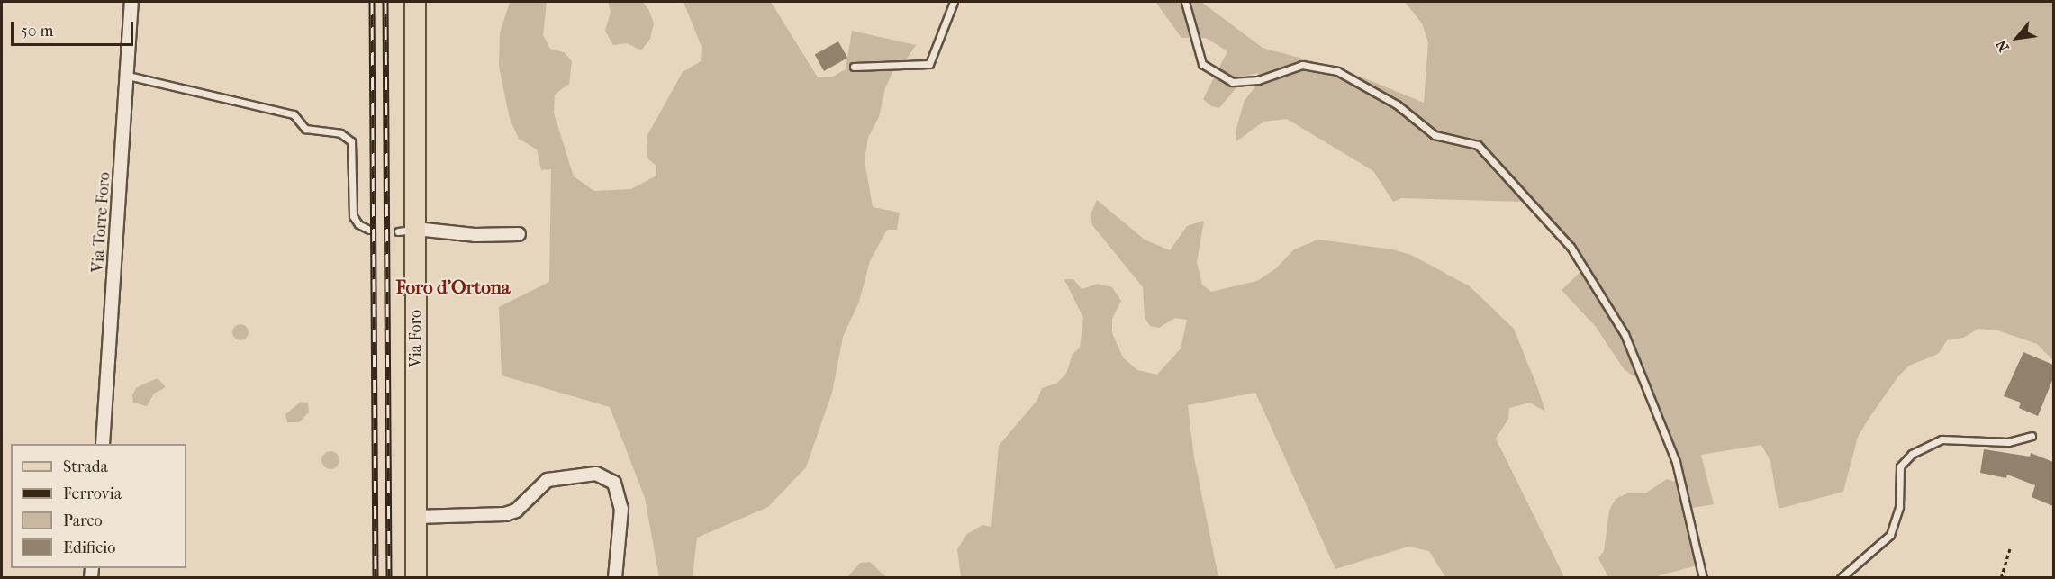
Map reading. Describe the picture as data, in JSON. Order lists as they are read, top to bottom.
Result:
{
  "streets": {
    "main road": ["Via Foro"],
    "street": ["Via Torre Foro"]
  },
  "districts": ["Foro d'Ortona"],
  "legend": [
    "Strada",
    "Ferrovia",
    "Parco",
    "Edificio"
  ],
  "scale_bar": "50 m",
  "north": "bottom left"
}
